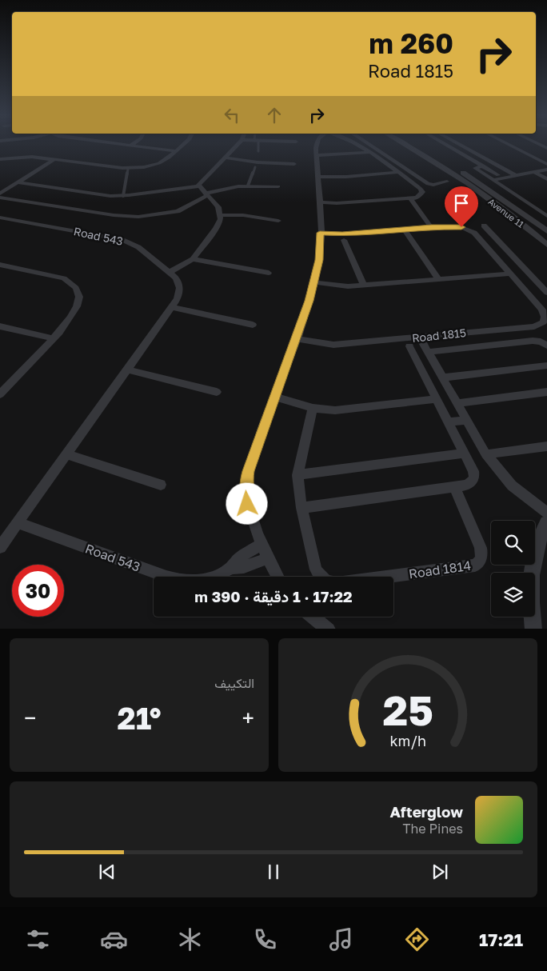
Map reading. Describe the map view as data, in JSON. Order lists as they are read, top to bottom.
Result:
{
  "streets": {
    "street": [
      "Avenue 11",
      "Road 543",
      "Road 1815",
      "Road 1814"
    ]
  },
  "page": {
    "turn": ["260 m", "Road 1815"],
    "limit": "30",
    "trip": "17:22 · 1 دقيقة · 390 m",
    "tile": "التكييف",
    "heat": ["−", "21°", "+"],
    "song": ["Afterglow", "The Pines"],
    "tabs": "17:21",
    "gauge": ["25", "km/h"]
  }
}
